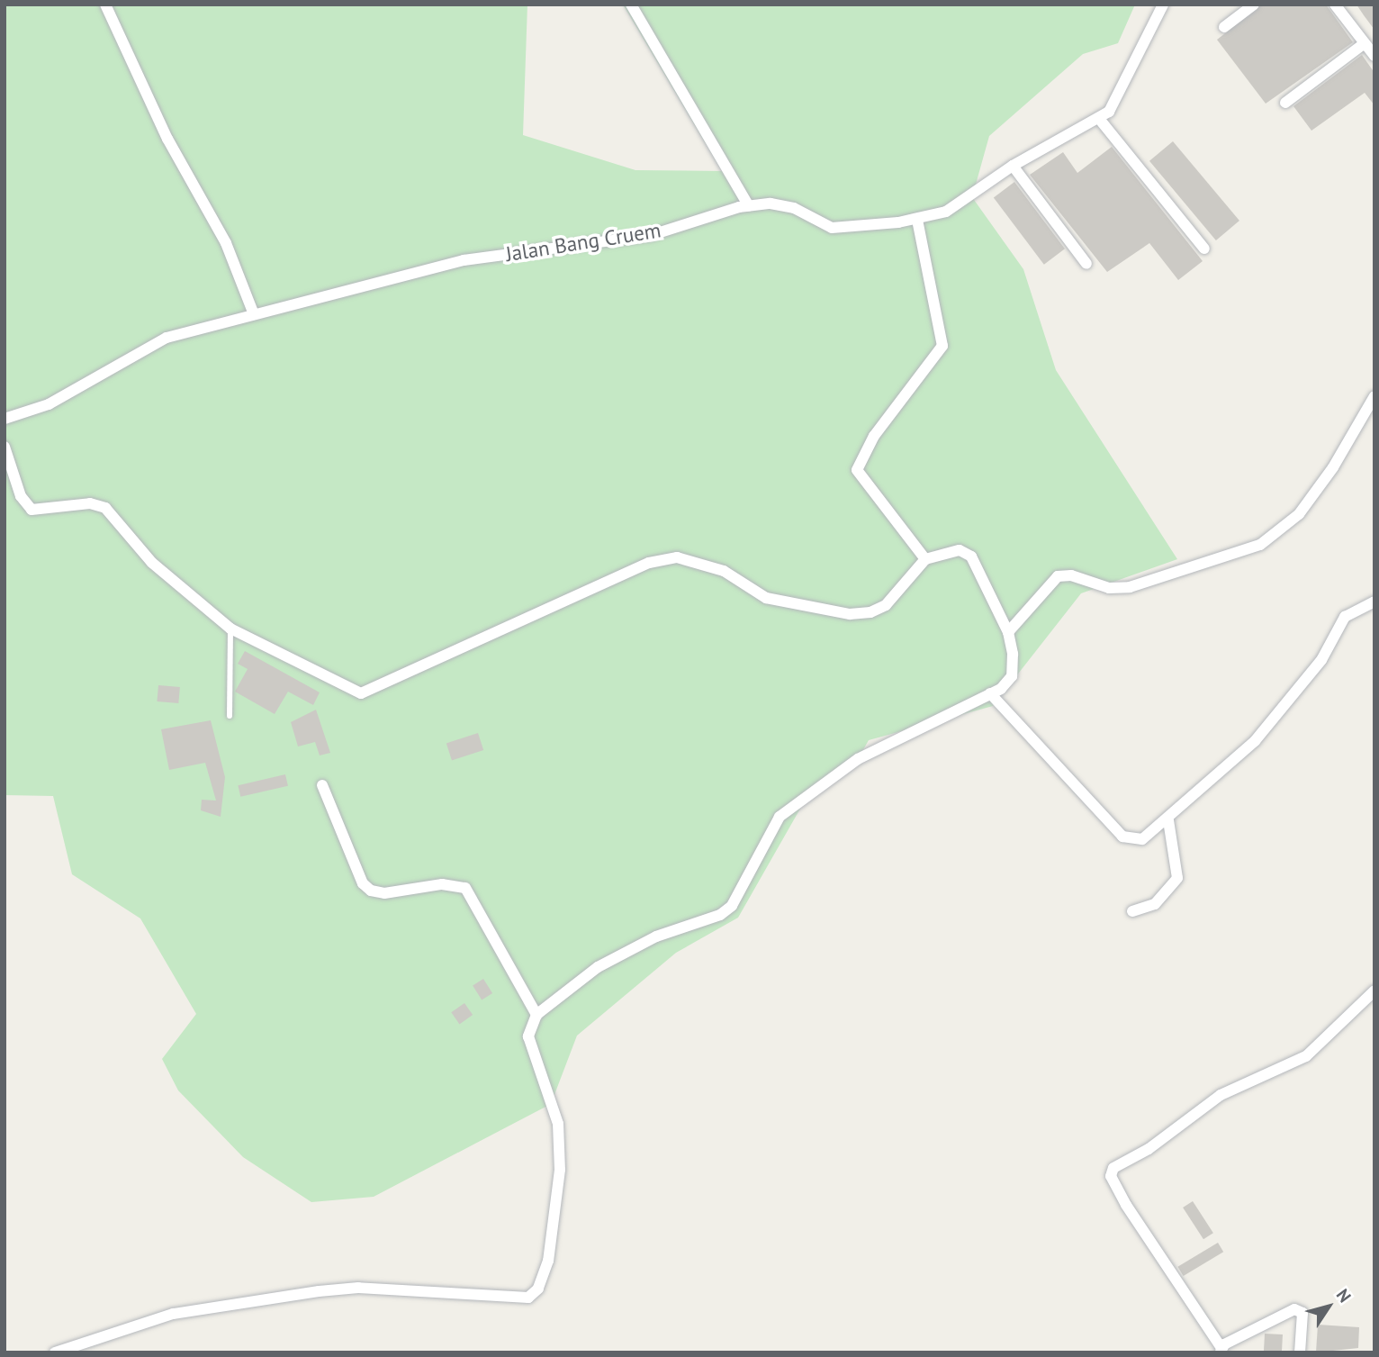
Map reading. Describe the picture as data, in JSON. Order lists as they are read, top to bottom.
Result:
{
  "streets": {
    "street": ["Jalan Bang Cruem"]
  },
  "north": "top right"
}
